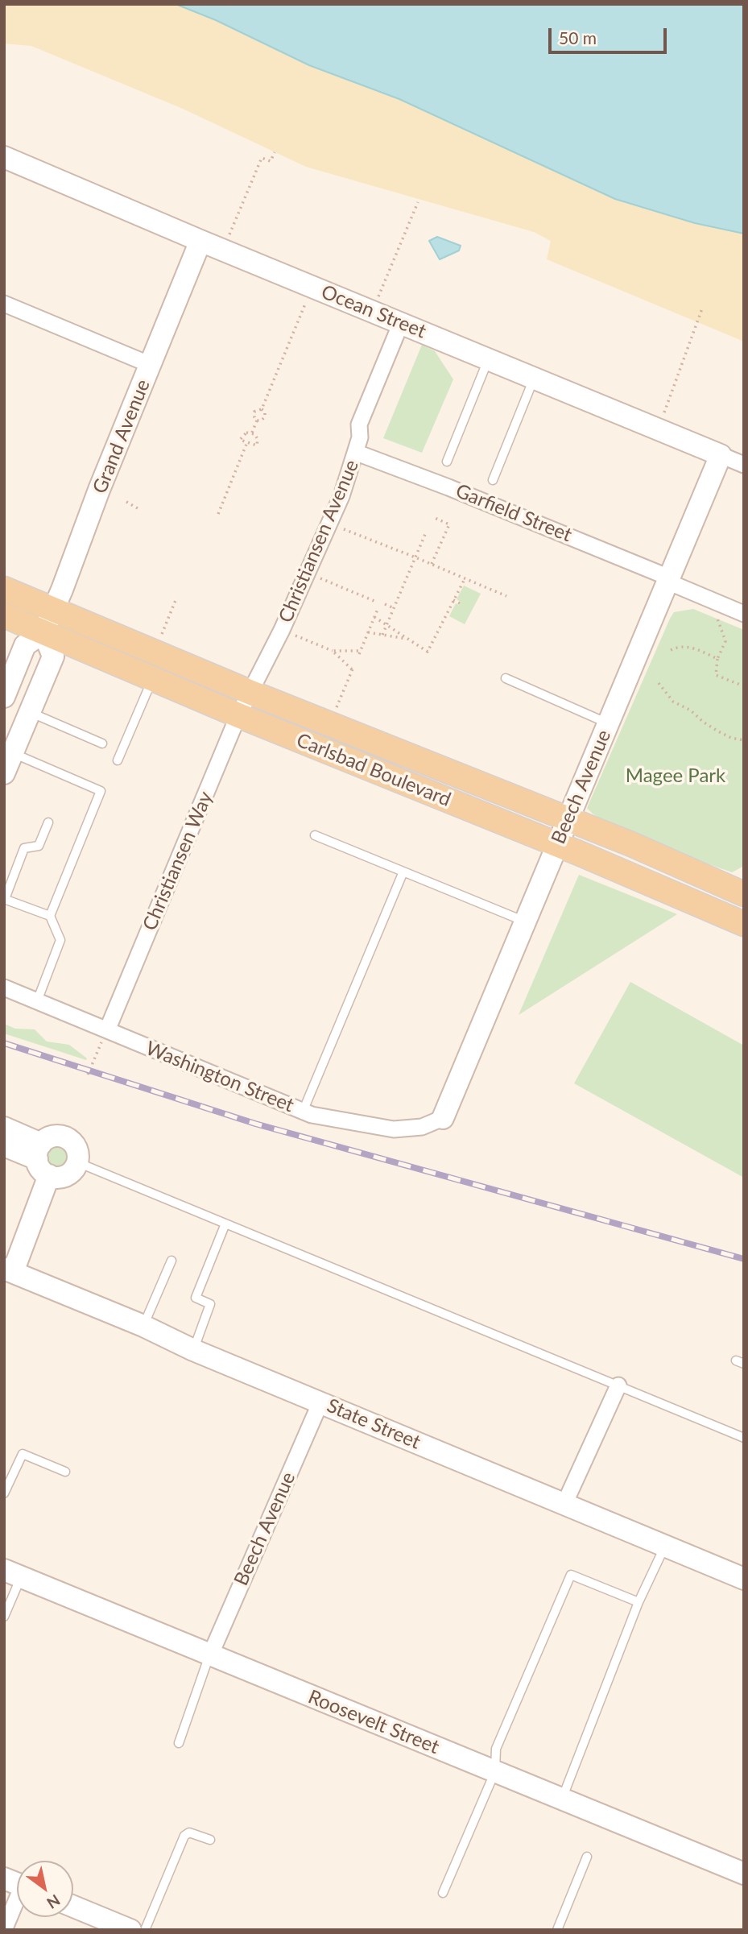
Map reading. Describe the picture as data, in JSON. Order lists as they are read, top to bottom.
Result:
{
  "streets": {
    "main road": ["Carlsbad Boulevard"],
    "street": [
      "Ocean Street",
      "Grand Avenue",
      "Garfield Street",
      "Christiansen Avenue",
      "Beech Avenue",
      "Christiansen Way",
      "Washington Street",
      "State Street",
      "Roosevelt Street"
    ]
  },
  "crossings": [
    ["Ocean Street", "Grand Avenue"],
    ["Ocean Street", "Christiansen Avenue"],
    ["Ocean Street", "Beech Avenue"],
    ["Grand Avenue", "Carlsbad Boulevard"],
    ["Garfield Street", "Christiansen Avenue"],
    ["Garfield Street", "Beech Avenue"],
    ["Christiansen Avenue", "Carlsbad Boulevard"],
    ["Christiansen Avenue", "Christiansen Way"],
    ["Carlsbad Boulevard", "Beech Avenue"],
    ["Carlsbad Boulevard", "Christiansen Way"],
    ["Beech Avenue", "Washington Street"],
    ["Beech Avenue", "State Street"],
    ["Beech Avenue", "Roosevelt Street"],
    ["Christiansen Way", "Washington Street"]
  ],
  "parks": ["Magee Park"],
  "scale_bar": "50 m",
  "north": "bottom right"
}
